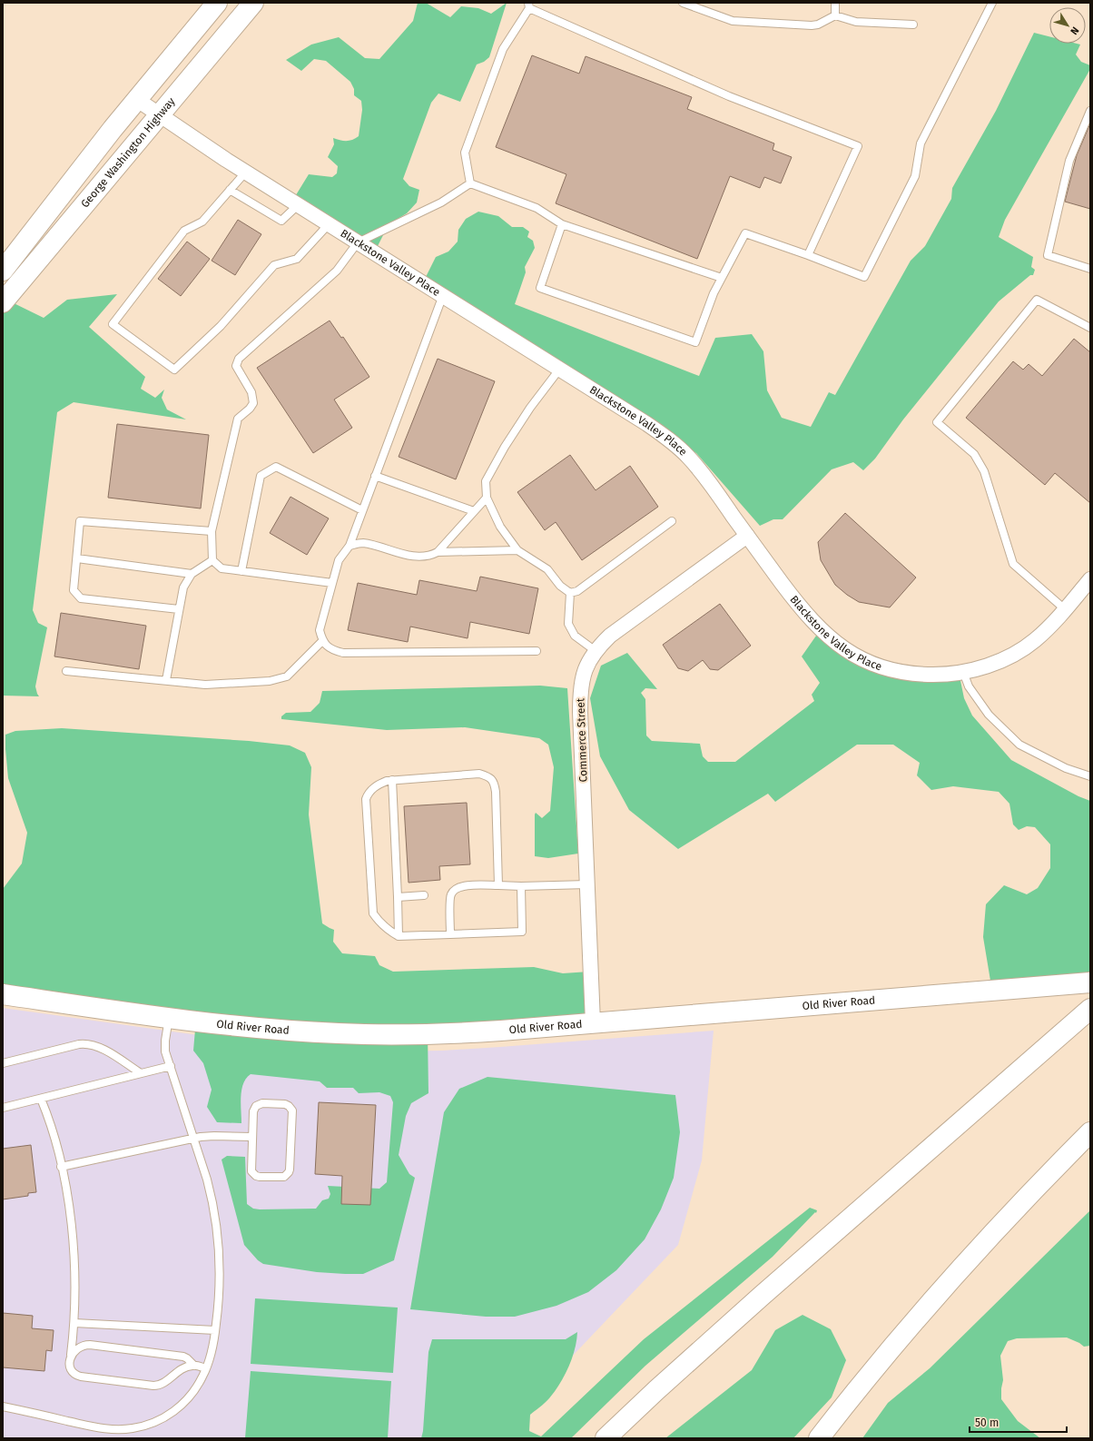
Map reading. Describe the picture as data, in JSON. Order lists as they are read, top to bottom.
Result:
{
  "streets": {
    "main road": ["George Washington Highway", "Old River Road"],
    "street": ["Blackstone Valley Place", "Commerce Street"]
  },
  "crossings": [
    ["George Washington Highway", "Blackstone Valley Place"],
    ["Blackstone Valley Place", "Commerce Street"],
    ["Commerce Street", "Old River Road"]
  ],
  "scale_bar": "50 m",
  "north": "bottom right"
}
